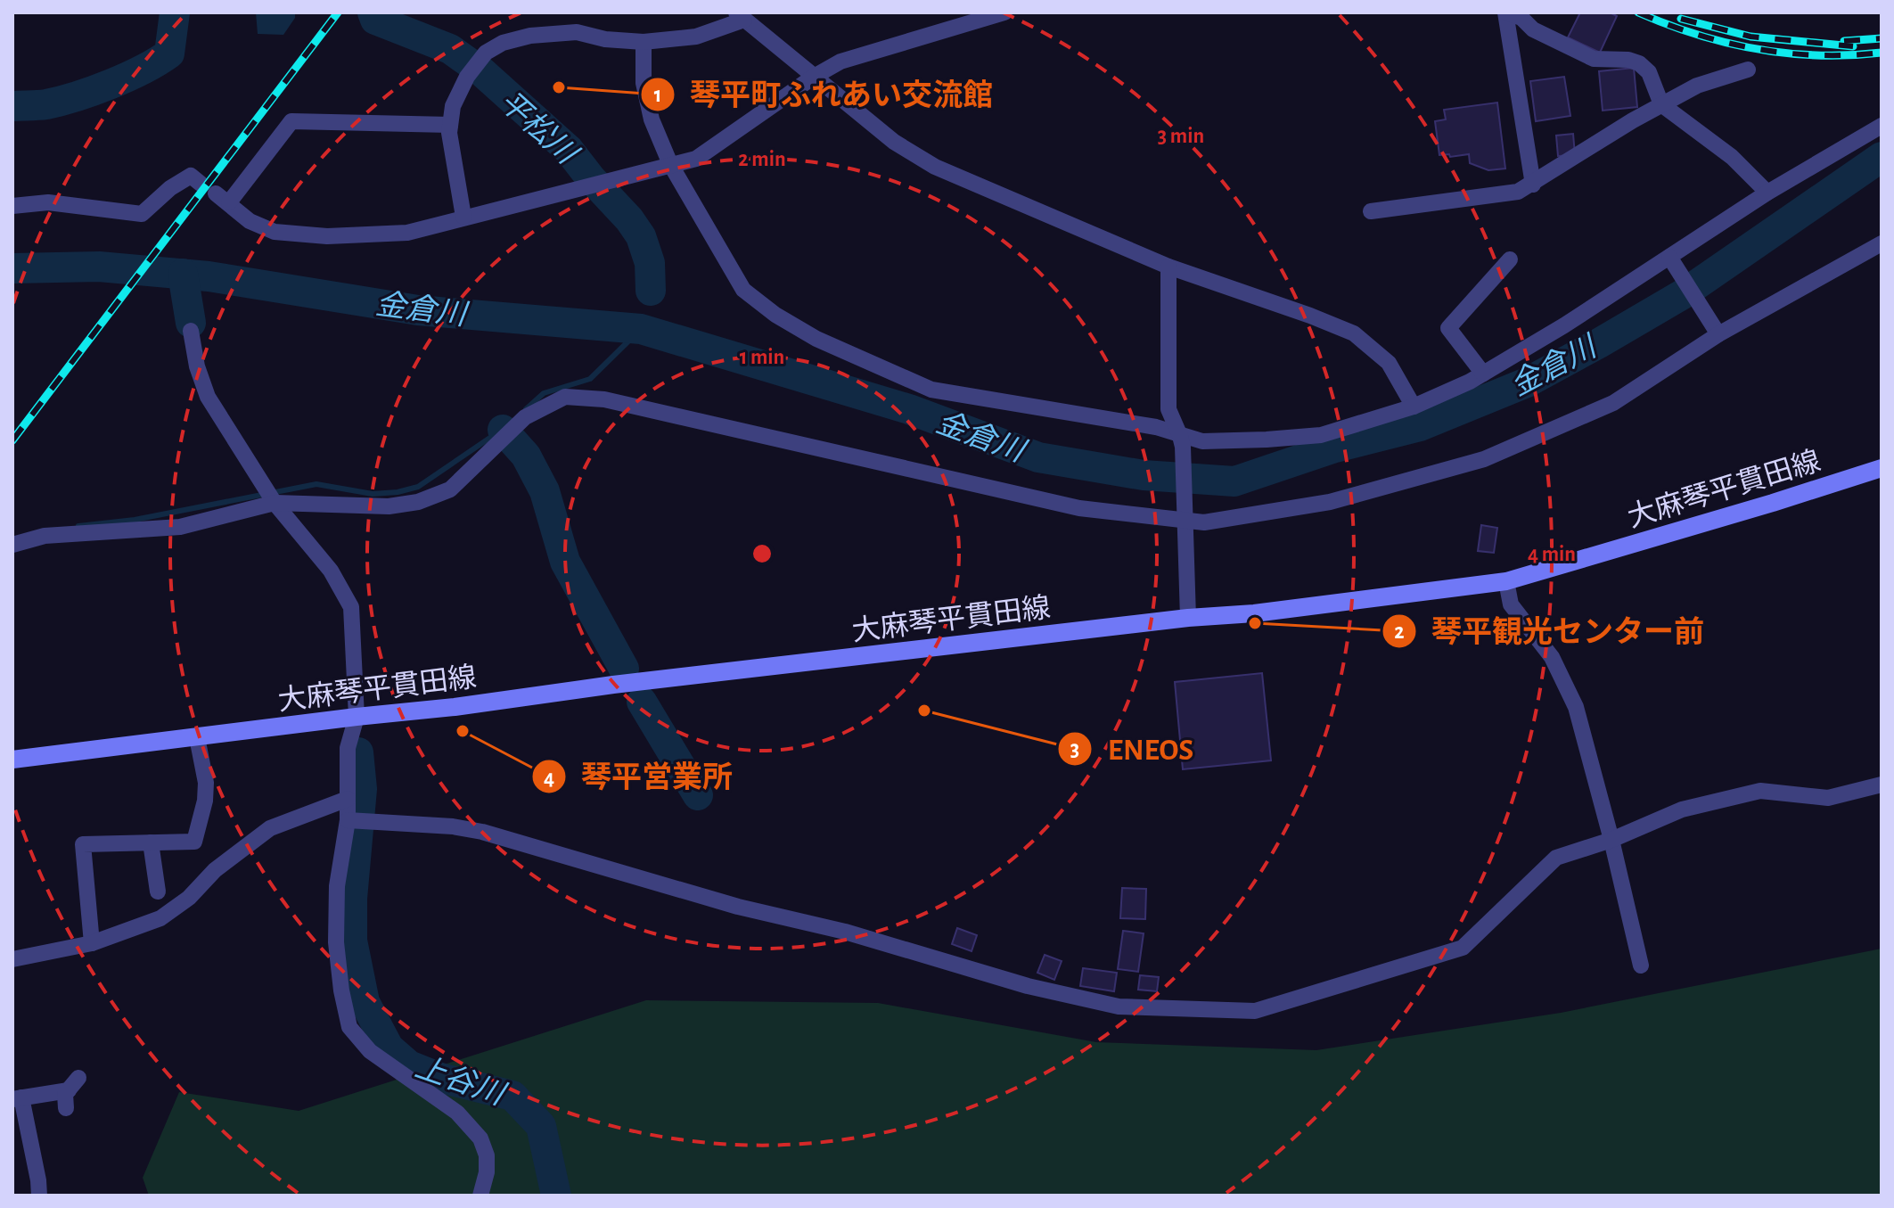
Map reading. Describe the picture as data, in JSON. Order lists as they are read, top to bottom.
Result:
{
  "streets": {
    "main road": ["大麻琴平貫田線"]
  },
  "water": ["平松川", "金倉川", "上谷川"],
  "places": [
    "琴平町ふれあい交流館",
    "琴平観光センター前",
    "ENEOS",
    "琴平営業所"
  ],
  "rings": [
    "3 min",
    "2 min",
    "1 min",
    "4 min"
  ]
}
